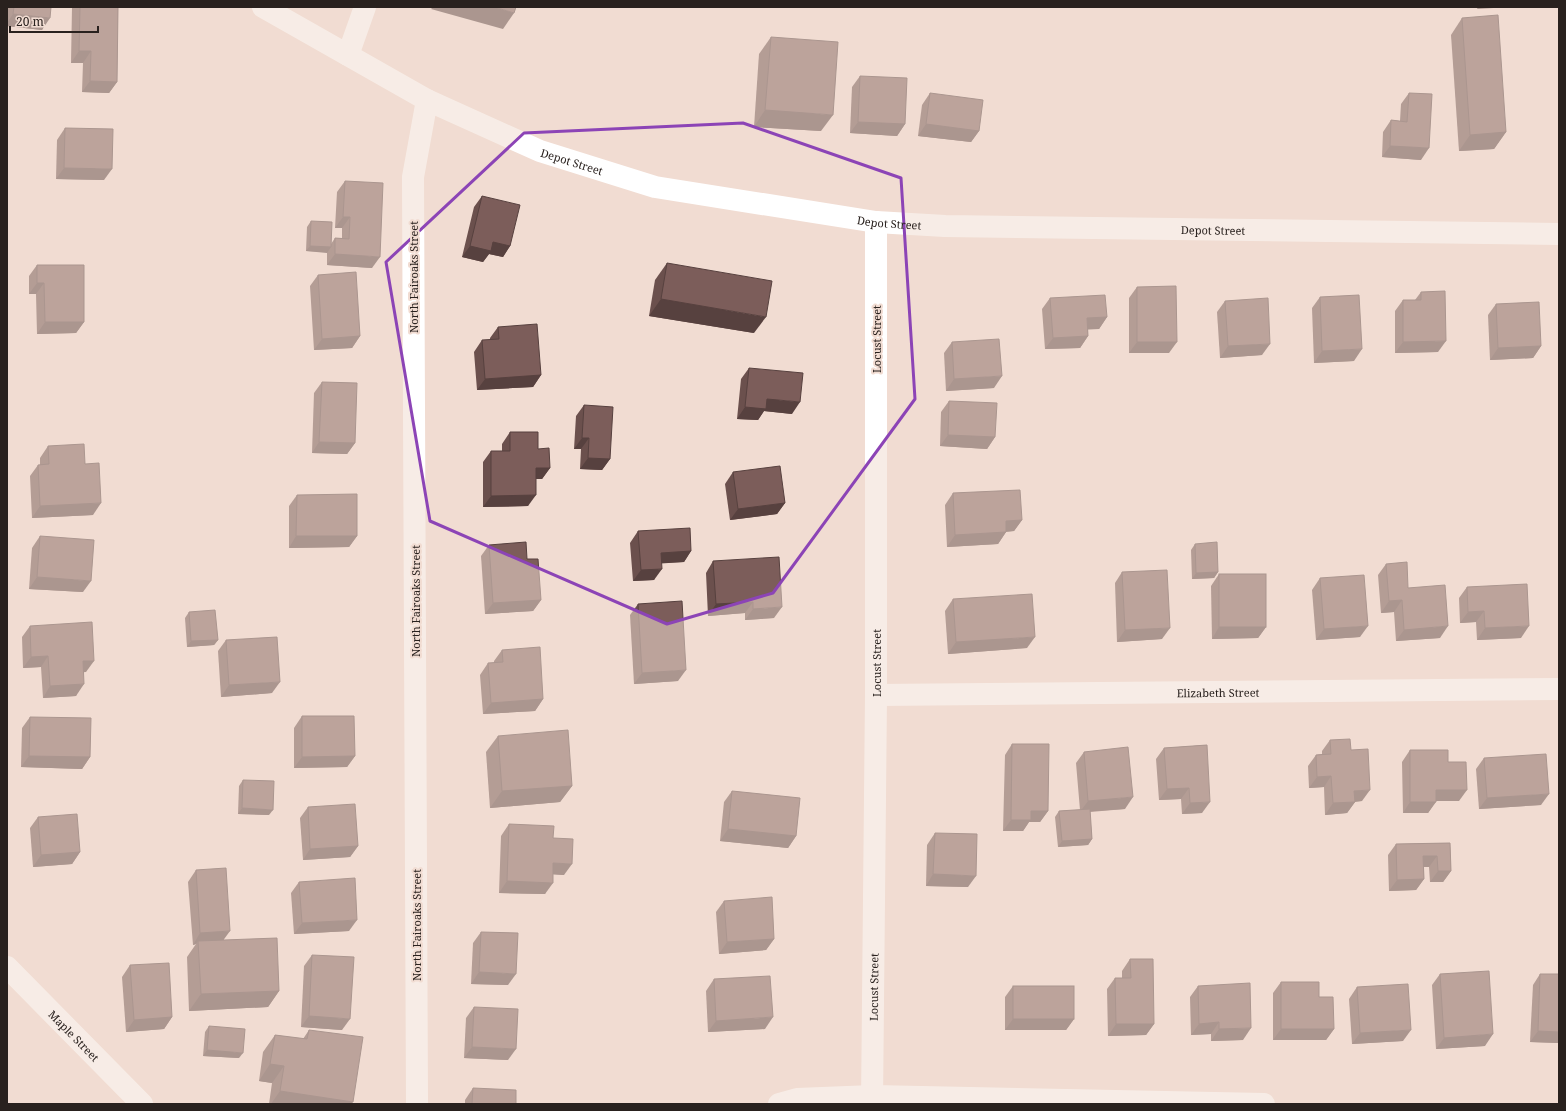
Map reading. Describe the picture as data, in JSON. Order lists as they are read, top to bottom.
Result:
{
  "streets": {
    "street": [
      "Depot Street",
      "North Fairoaks Street",
      "Locust Street",
      "Elizabeth Street",
      "Maple Street"
    ]
  },
  "crossings": [
    ["Depot Street", "North Fairoaks Street"],
    ["Depot Street", "Locust Street"],
    ["Locust Street", "Elizabeth Street"]
  ],
  "scale_bar": "20 m"
}
